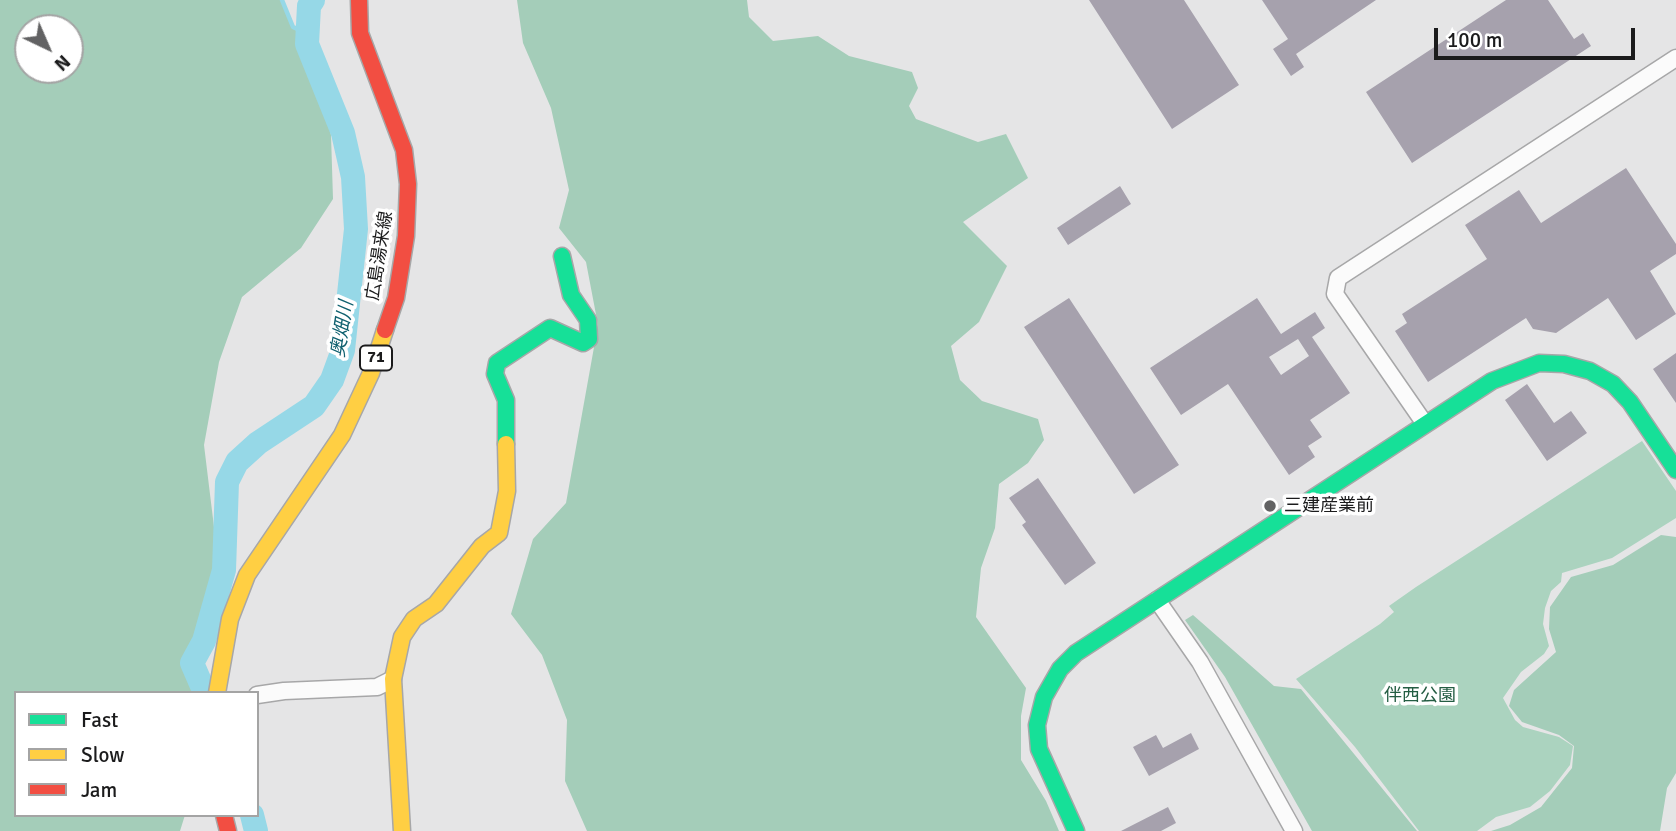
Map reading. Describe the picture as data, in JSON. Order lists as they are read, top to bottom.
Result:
{
  "streets": {
    "street": ["広島湯来線", "71"]
  },
  "water": ["奥畑川"],
  "parks": ["伴西公園"],
  "places": ["三建産業前"],
  "legend": ["Fast", "Slow", "Jam"],
  "scale_bar": "100 m",
  "north": "bottom right"
}
